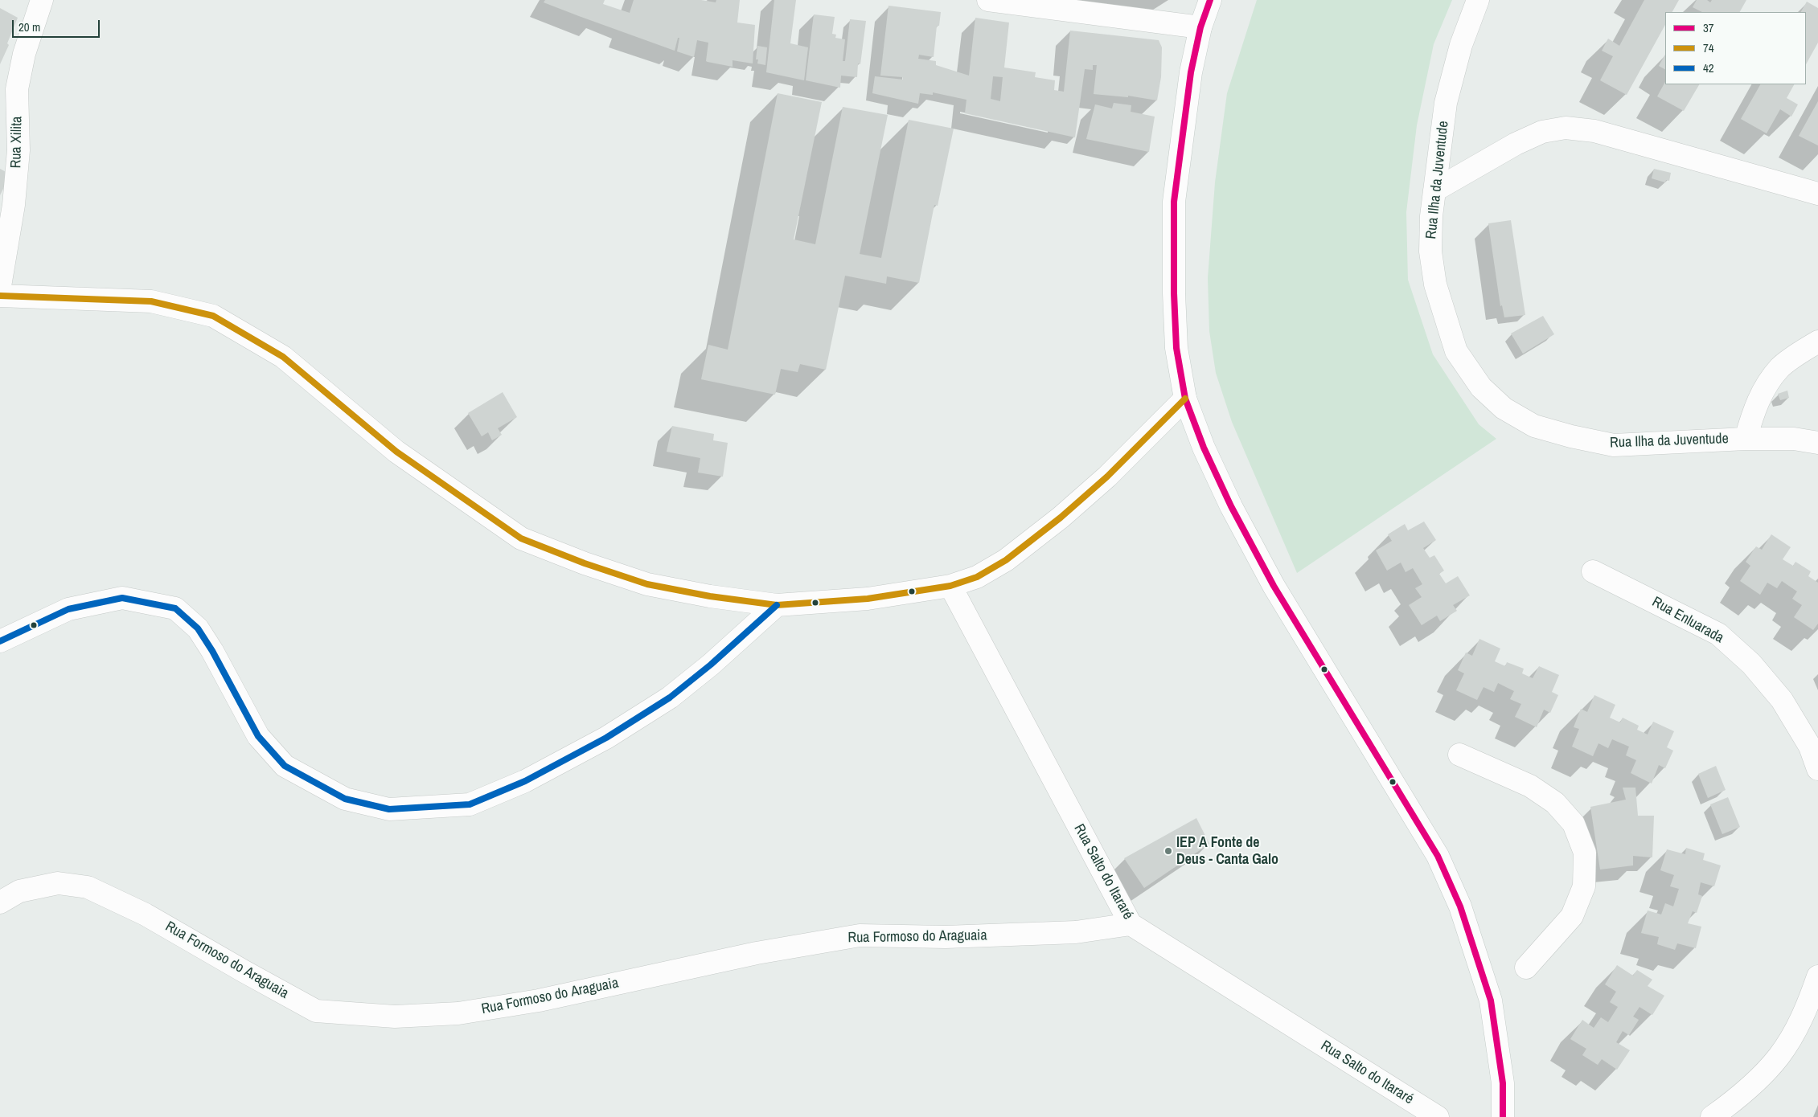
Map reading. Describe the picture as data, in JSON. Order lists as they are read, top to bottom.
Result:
{
  "streets": {
    "street": [
      "Rua Xilita",
      "Rua Ilha da Juventude",
      "Rua Enluarada",
      "Rua Salto do Itararé",
      "Rua Formoso do Araguaia"
    ]
  },
  "crossings": [
    ["Rua Salto do Itararé", "Rua Formoso do Araguaia"]
  ],
  "places": ["IEP A Fonte de Deus - Canta Galo"],
  "lines": ["transit line 37", "transit line 74", "transit line 42"],
  "legend": ["37", "74", "42"],
  "scale_bar": "20 m"
}
